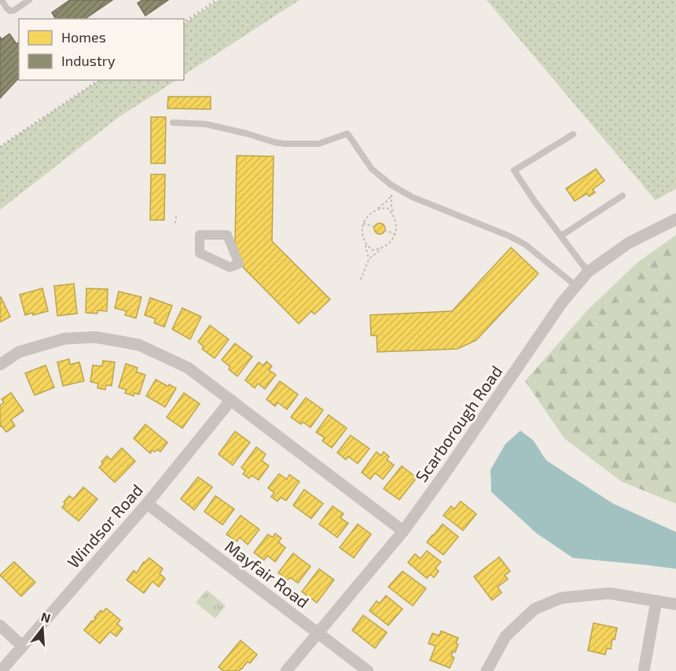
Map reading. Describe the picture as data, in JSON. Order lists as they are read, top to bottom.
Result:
{
  "streets": {
    "street": ["Scarborough Road", "Windsor Road", "Mayfair Road"]
  },
  "crossings": [
    ["Scarborough Road", "Mayfair Road"],
    ["Windsor Road", "Mayfair Road"]
  ],
  "legend": ["Homes", "Industry"],
  "north": "top"
}
